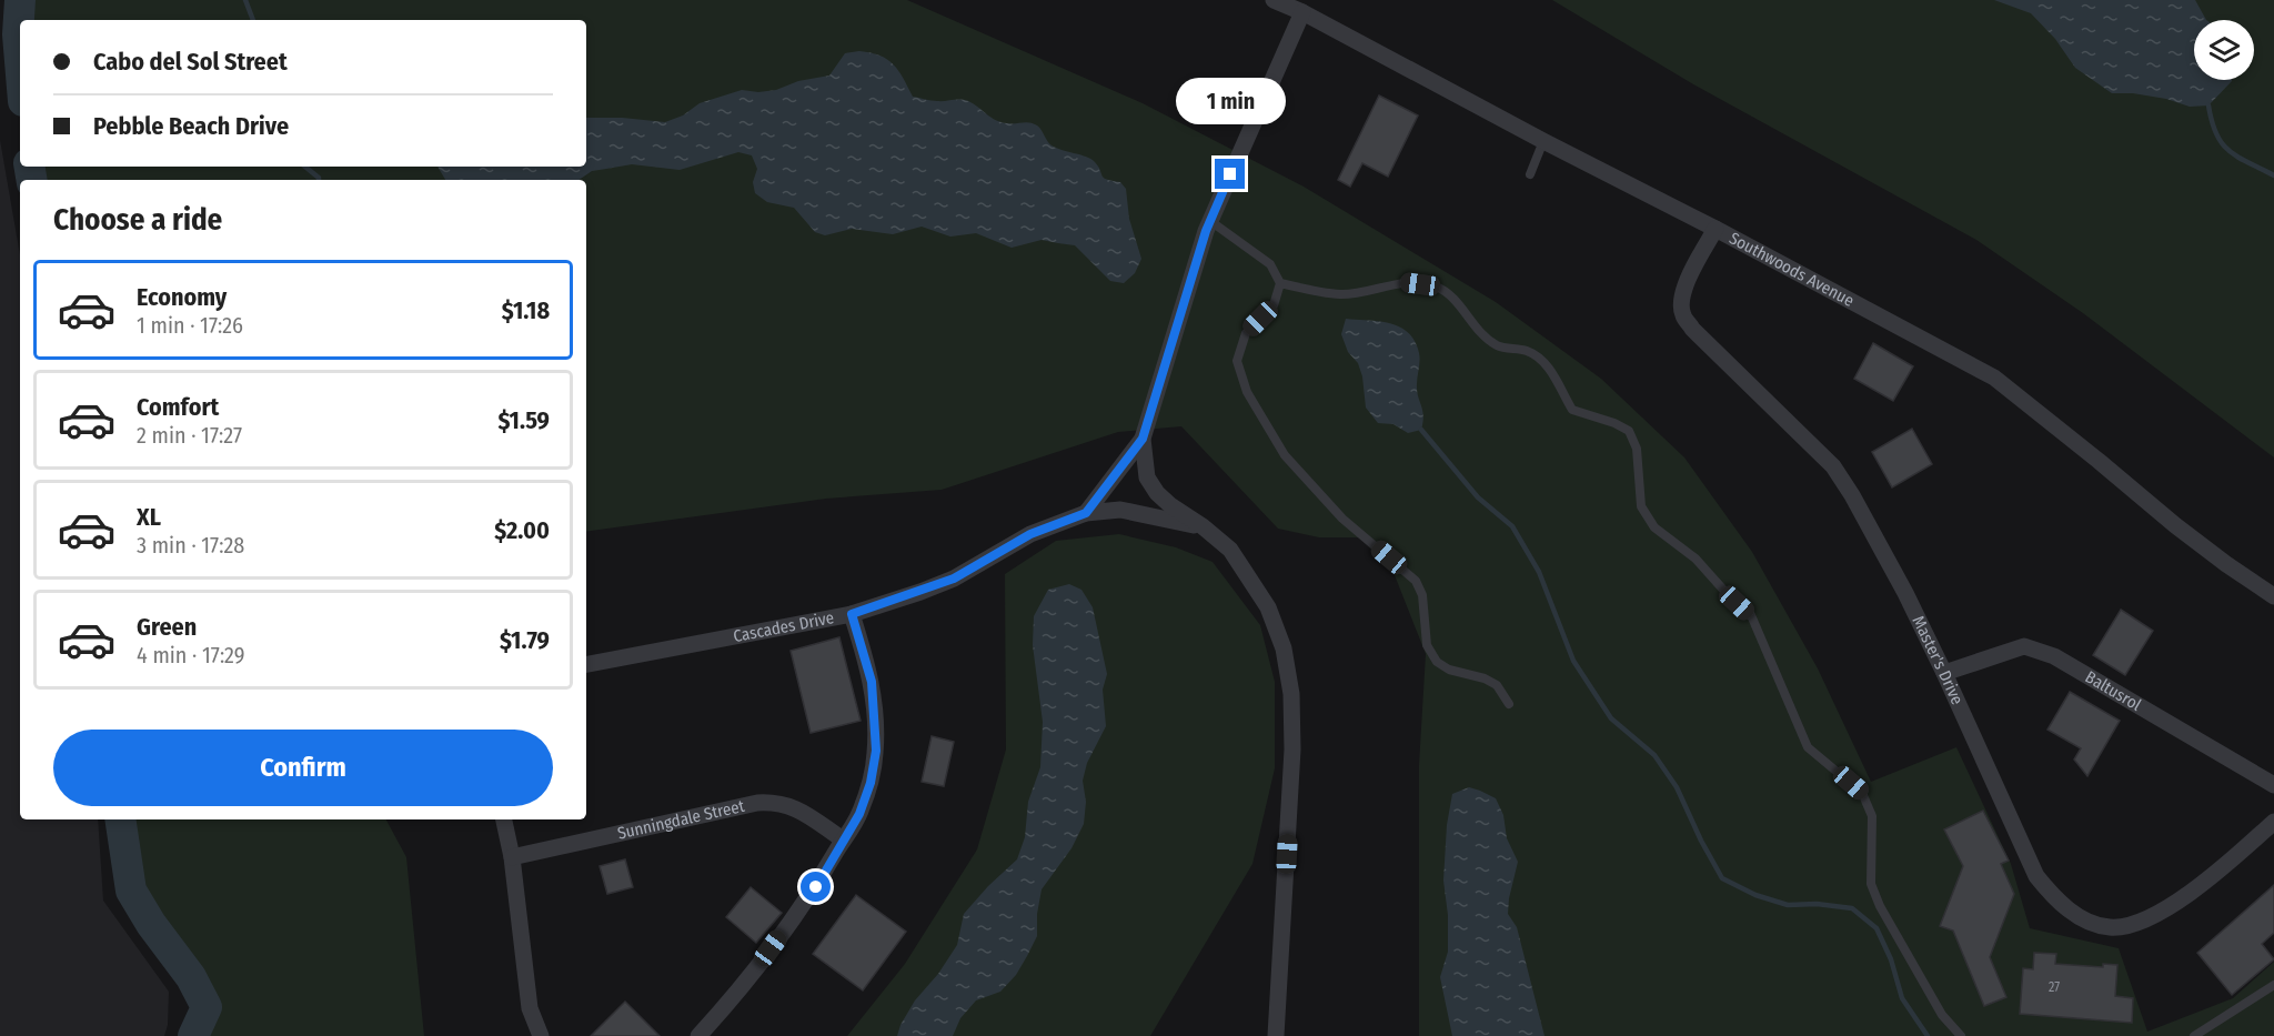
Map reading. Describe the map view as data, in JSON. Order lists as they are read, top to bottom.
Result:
{
  "streets": {
    "street": [
      "Southwoods Avenue",
      "Cascades Drive",
      "Master's Drive",
      "Baltusrol",
      "Sunningdale Street"
    ]
  },
  "crossings": [
    ["Southwoods Avenue", "Master's Drive"],
    ["Master's Drive", "Baltusrol"]
  ],
  "house_numbers": ["27"],
  "page": {
    "banner": ["Cabo del Sol Street", "Pebble Beach Drive"],
    "bubble": "1 min",
    "heading": "Choose a ride",
    "list": [
      {
        "name": "Economy",
        "note": "1 min · 17:26",
        "value": "$1.18"
      },
      {
        "name": "Comfort",
        "note": "2 min · 17:27",
        "value": "$1.59"
      },
      {
        "name": "XL",
        "note": "3 min · 17:28",
        "value": "$2.00"
      },
      {
        "name": "Green",
        "note": "4 min · 17:29",
        "value": "$1.79"
      }
    ],
    "buttons": "Confirm"
  }
}
